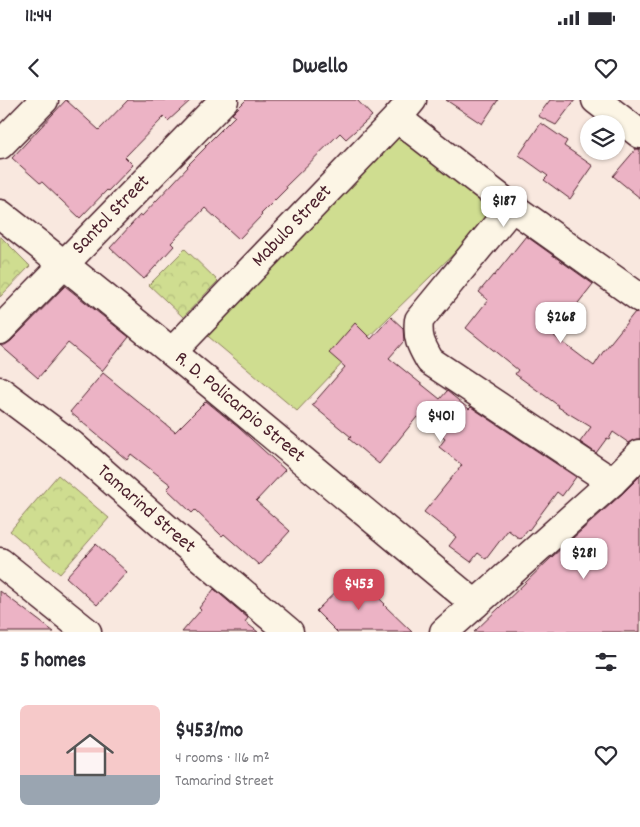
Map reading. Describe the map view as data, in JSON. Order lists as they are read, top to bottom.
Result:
{
  "streets": {
    "street": [
      "Santol Street",
      "Mabulo Street",
      "R. D. Policarpio Street",
      "Tamarind Street"
    ]
  },
  "crossings": [
    ["Santol Street", "R. D. Policarpio Street"],
    ["Mabulo Street", "R. D. Policarpio Street"]
  ],
  "page": {
    "status": "11:44",
    "header": "Dwello",
    "price": [
      "$187",
      "$268",
      "$401",
      "$281",
      "$453"
    ],
    "heading": "5 homes",
    "list": [
      {
        "name": "$453/mo",
        "note": "4 rooms · 116 m² · Tamarind Street"
      }
    ]
  }
}
